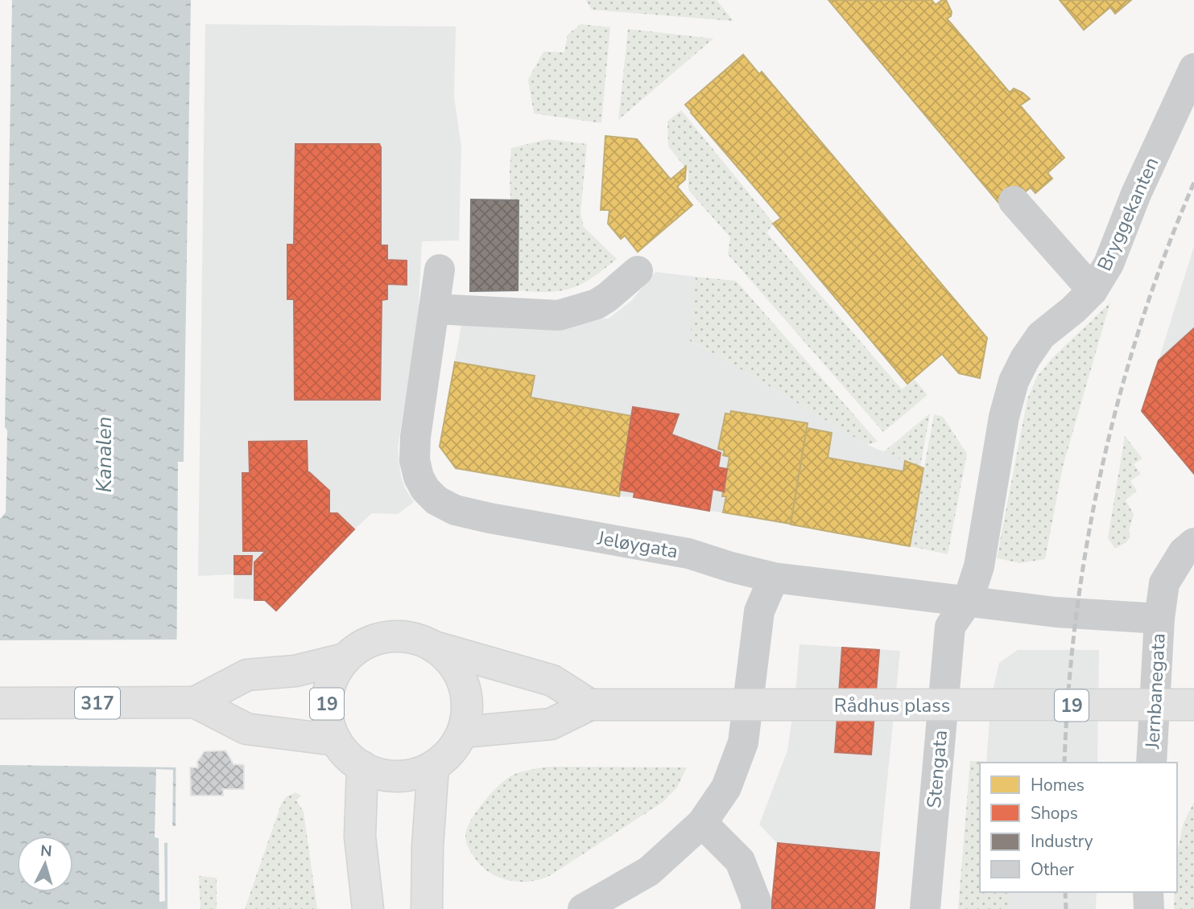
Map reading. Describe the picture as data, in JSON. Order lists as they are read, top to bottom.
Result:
{
  "streets": {
    "main road": ["317", "19", "Rådhus plass"],
    "street": [
      "Bryggekanten",
      "Jeløygata",
      "Jernbanegata",
      "Stengata"
    ]
  },
  "crossings": [
    ["Bryggekanten", "Jeløygata"],
    ["Bryggekanten", "Stengata"],
    ["Jeløygata", "Jernbanegata"],
    ["Jeløygata", "Stengata"],
    ["317", "19"],
    ["317", "Rådhus plass"],
    ["19", "Rådhus plass"]
  ],
  "water": ["Kanalen"],
  "legend": [
    "Homes",
    "Shops",
    "Industry",
    "Other"
  ],
  "north": "top"
}
